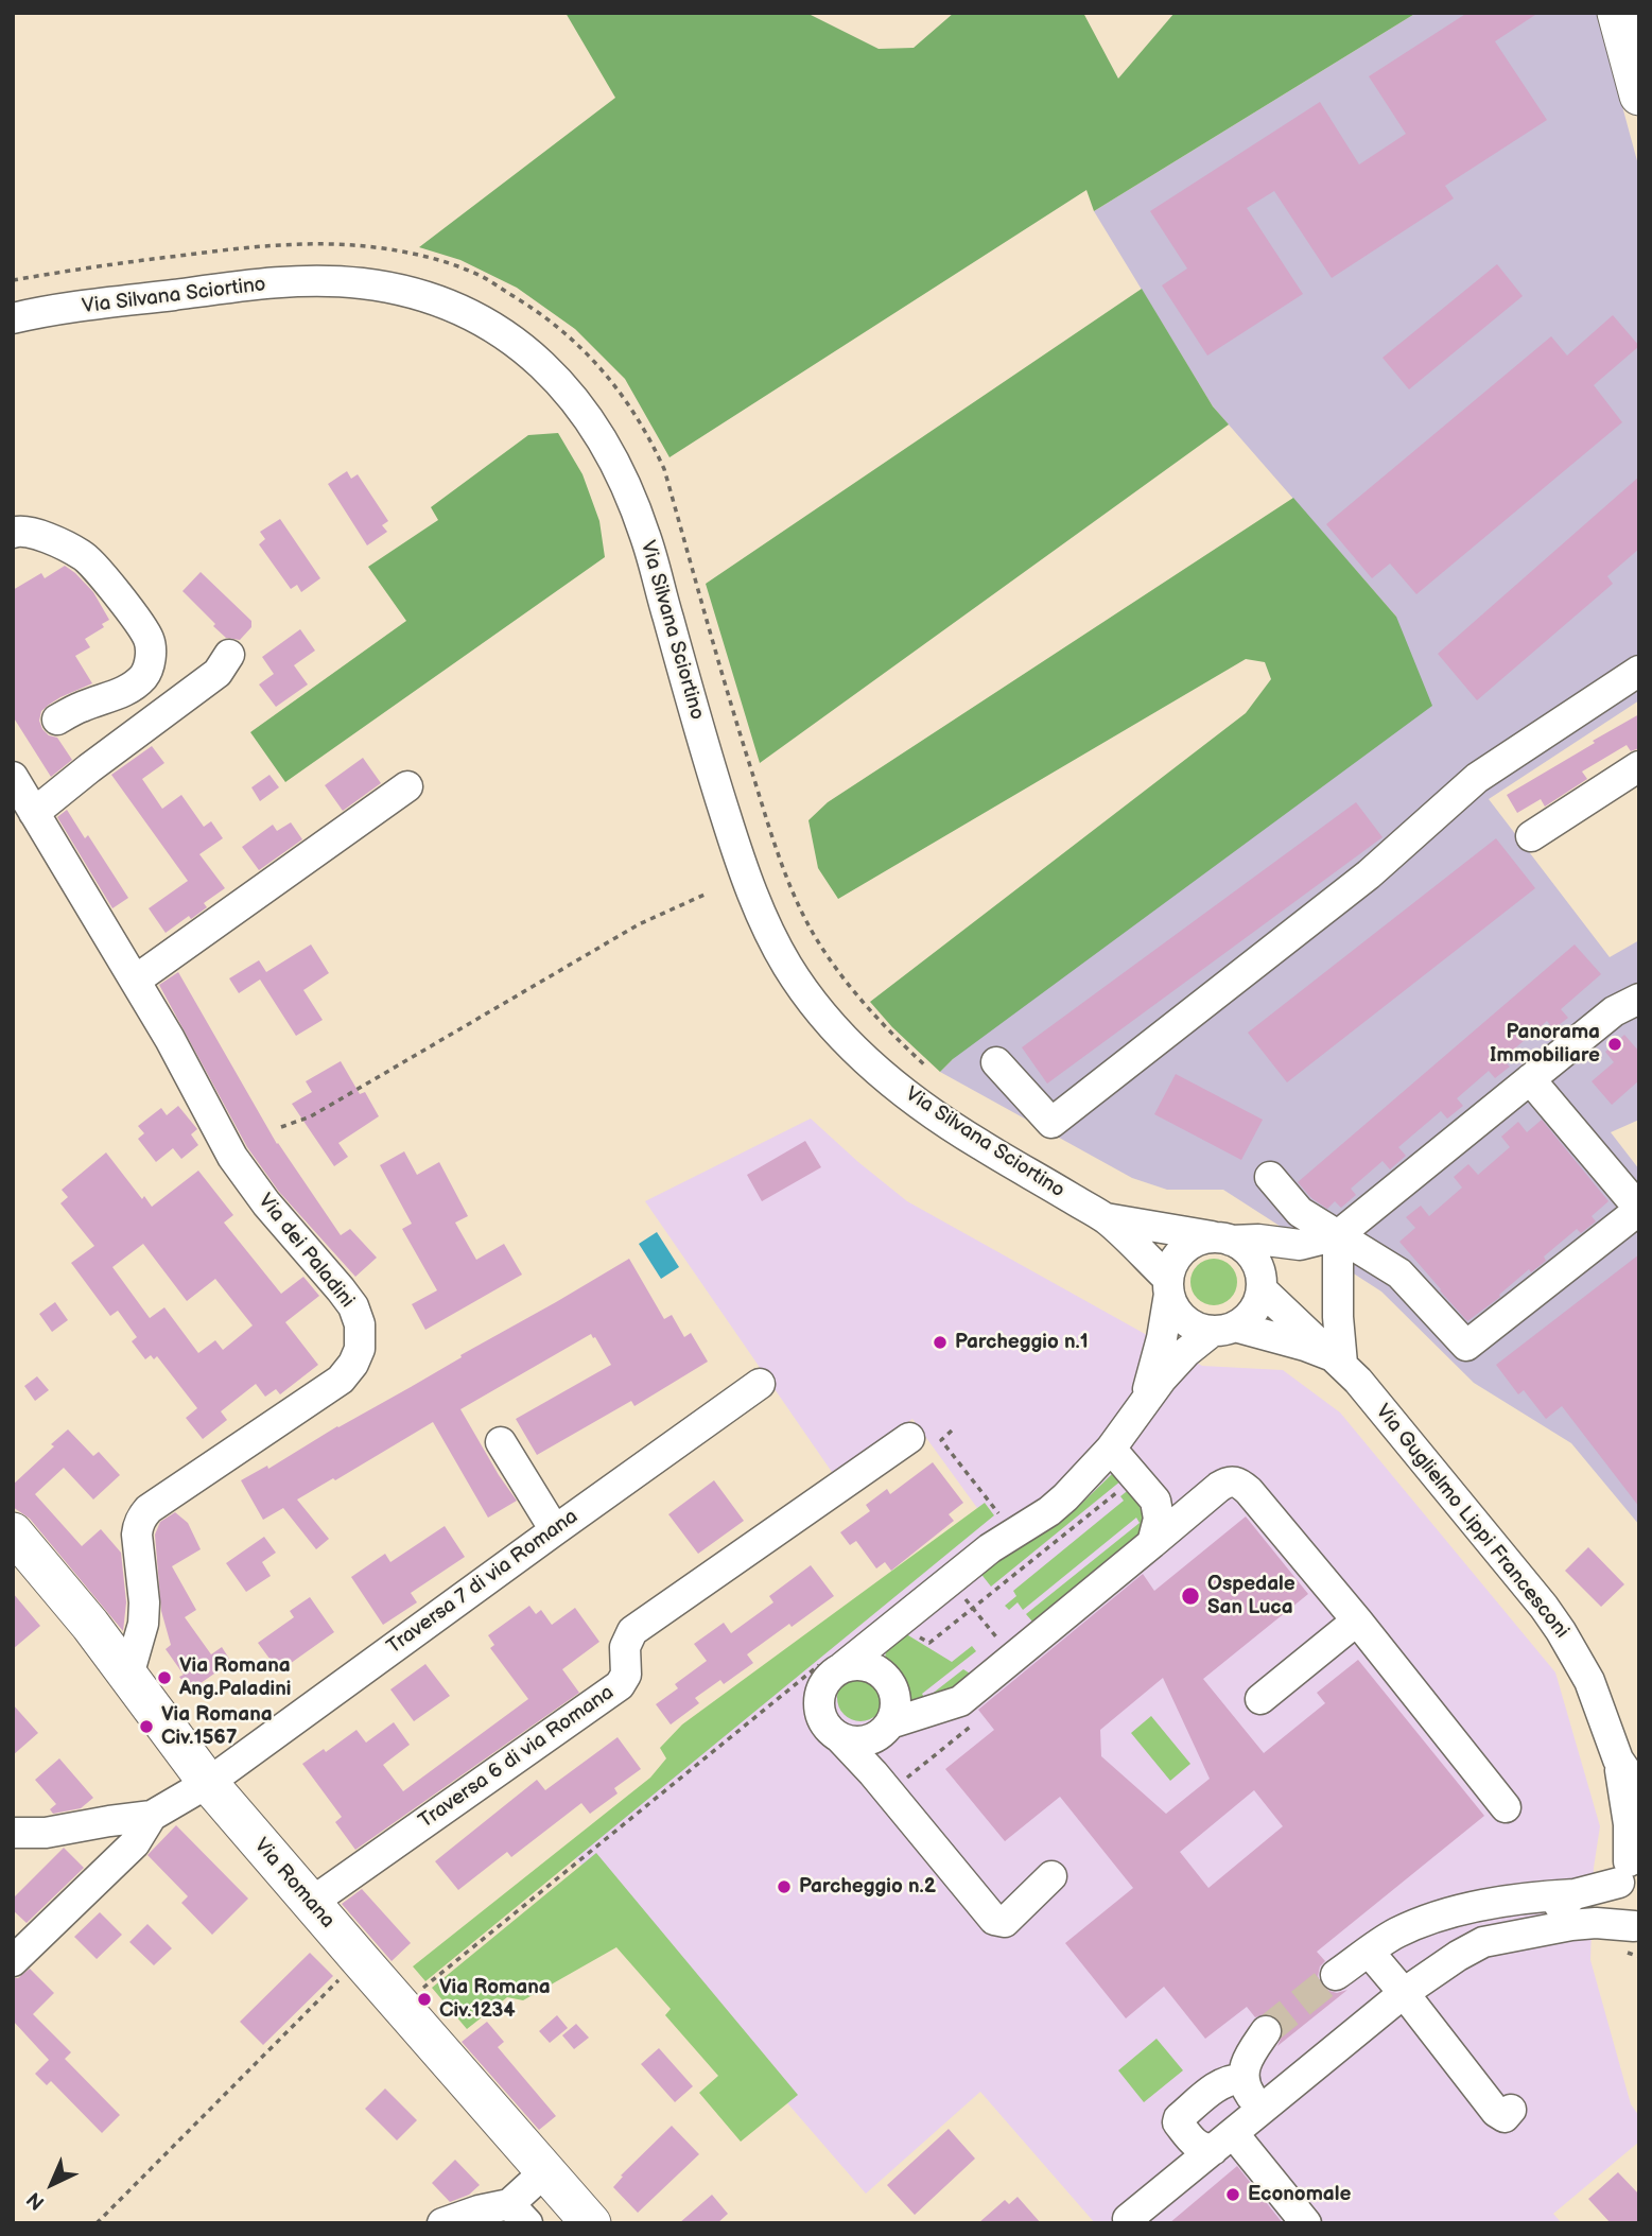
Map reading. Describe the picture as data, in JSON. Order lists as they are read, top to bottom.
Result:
{
  "streets": {
    "main road": ["Via Romana"],
    "street": [
      "Via Silvana Sciortino",
      "Via dei Paladini",
      "Via Guglielmo Lippi Francesconi",
      "Traversa 7 di via Romana",
      "Traversa 6 di via Romana"
    ]
  },
  "crossings": [
    ["Via Silvana Sciortino", "Via Guglielmo Lippi Francesconi"],
    ["Via dei Paladini", "Via Romana"],
    ["Traversa 7 di via Romana", "Via Romana"],
    ["Traversa 6 di via Romana", "Via Romana"]
  ],
  "places": [
    "Panorama Immobiliare",
    "Parcheggio n.1",
    "Ospedale San Luca",
    "Via Romana Ang.Paladini",
    "Via Romana Civ.1567",
    "Parcheggio n.2",
    "Via Romana Civ.1234",
    "Economale"
  ],
  "north": "bottom left"
}
